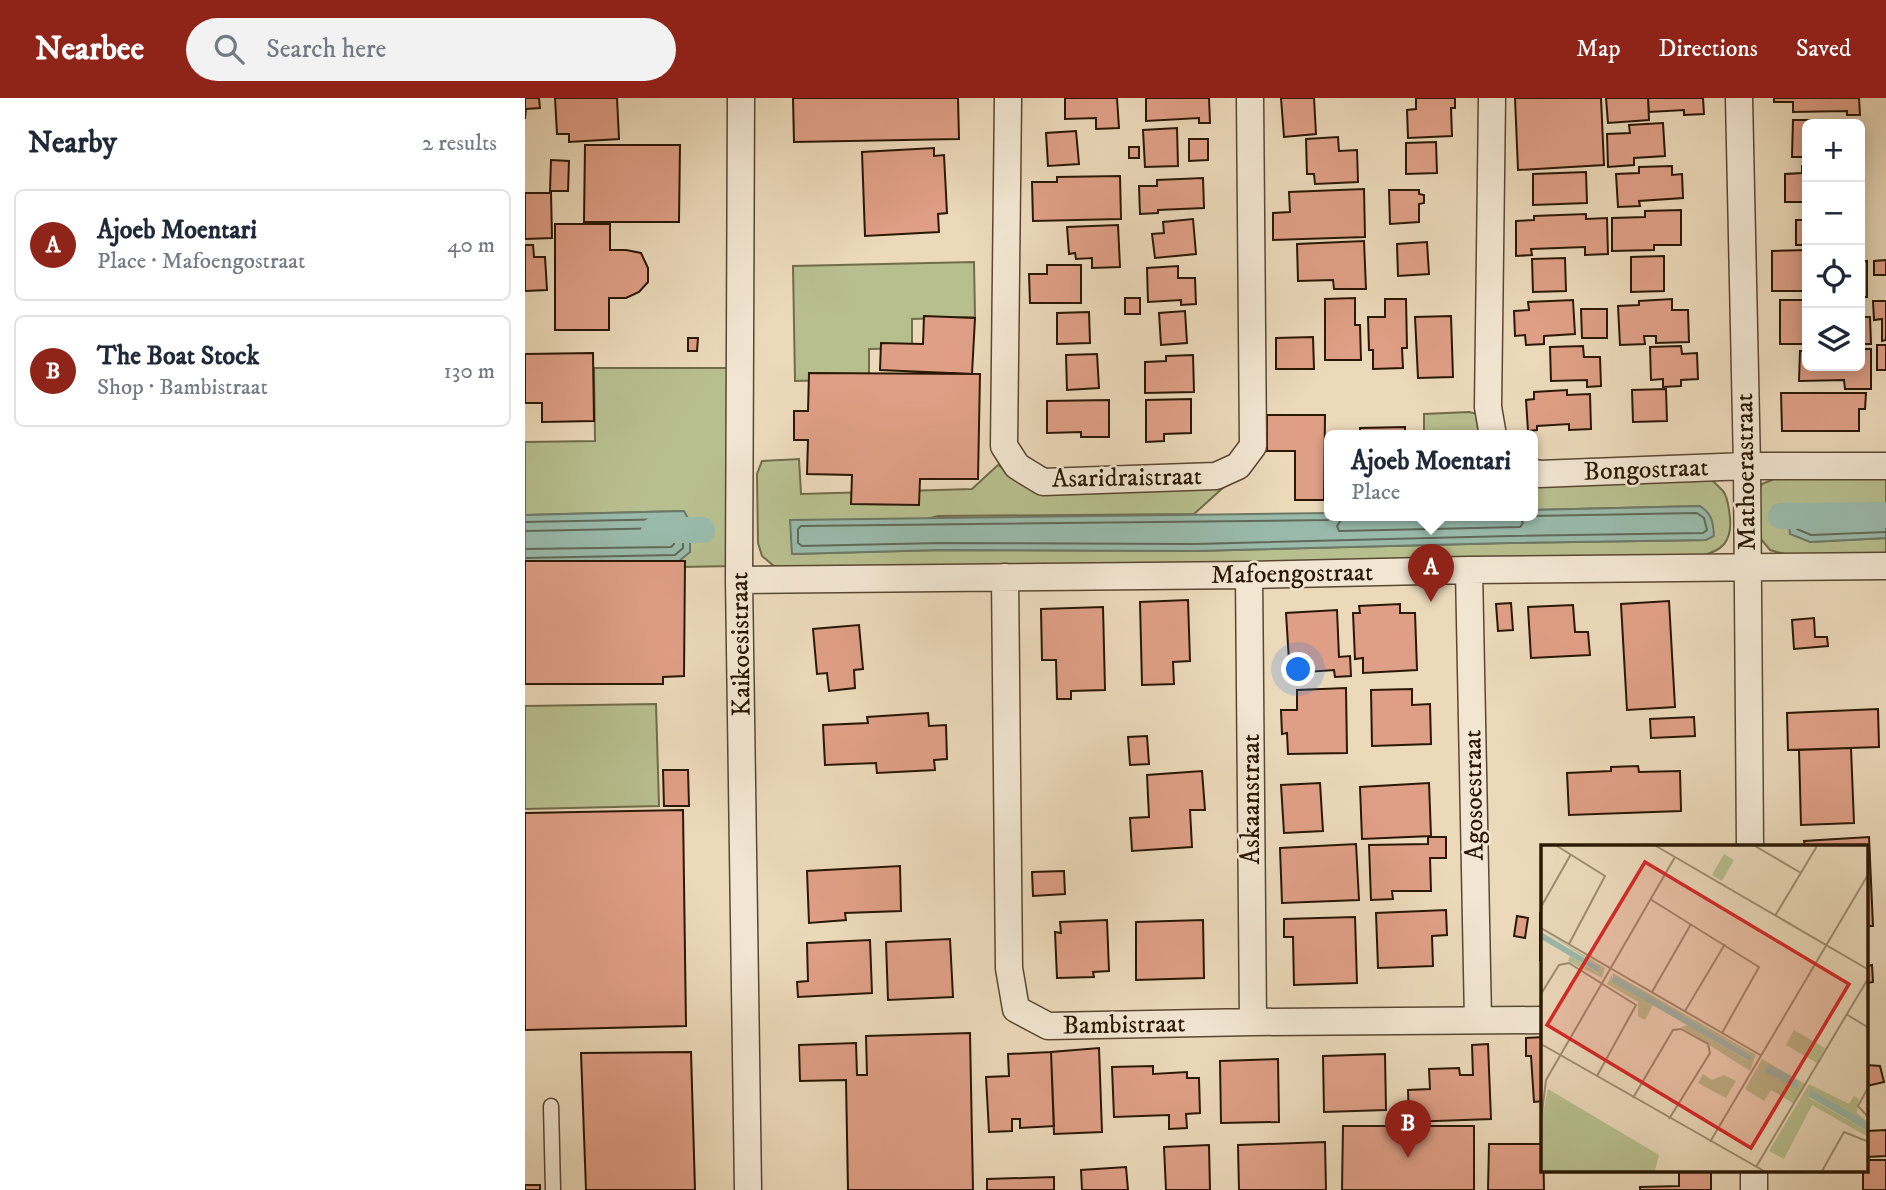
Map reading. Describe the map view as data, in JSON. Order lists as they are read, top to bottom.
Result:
{
  "streets": {
    "street": [
      "Bongostraat",
      "Mathoerastraat",
      "Asaridraistraat",
      "Mafoengostraat",
      "Kaikoesistraat",
      "Agosoestraat",
      "Askaanstraat",
      "Bambistraat"
    ]
  },
  "crossings": [
    ["Bongostraat", "Mathoerastraat"],
    ["Mathoerastraat", "Mafoengostraat"],
    ["Mafoengostraat", "Kaikoesistraat"],
    ["Mafoengostraat", "Agosoestraat"],
    ["Mafoengostraat", "Askaanstraat"],
    ["Mafoengostraat", "Bambistraat"],
    ["Agosoestraat", "Bambistraat"],
    ["Askaanstraat", "Bambistraat"]
  ],
  "page": {
    "header": "Nearbee",
    "search": "Search here",
    "nav": ["Map", "Directions", "Saved"],
    "heading": ["Nearby", "2 results"],
    "map_buttons": ["+", "−"],
    "list": [
      {
        "mark": "A",
        "name": "Ajoeb Moentari",
        "note": "Place · Mafoengostraat",
        "value": "40 m"
      },
      {
        "mark": "B",
        "name": "The Boat Stock",
        "note": "Shop · Bambistraat",
        "value": "130 m"
      }
    ],
    "popup": ["Ajoeb Moentari", "Place"],
    "pins": ["A", "B"]
  }
}
